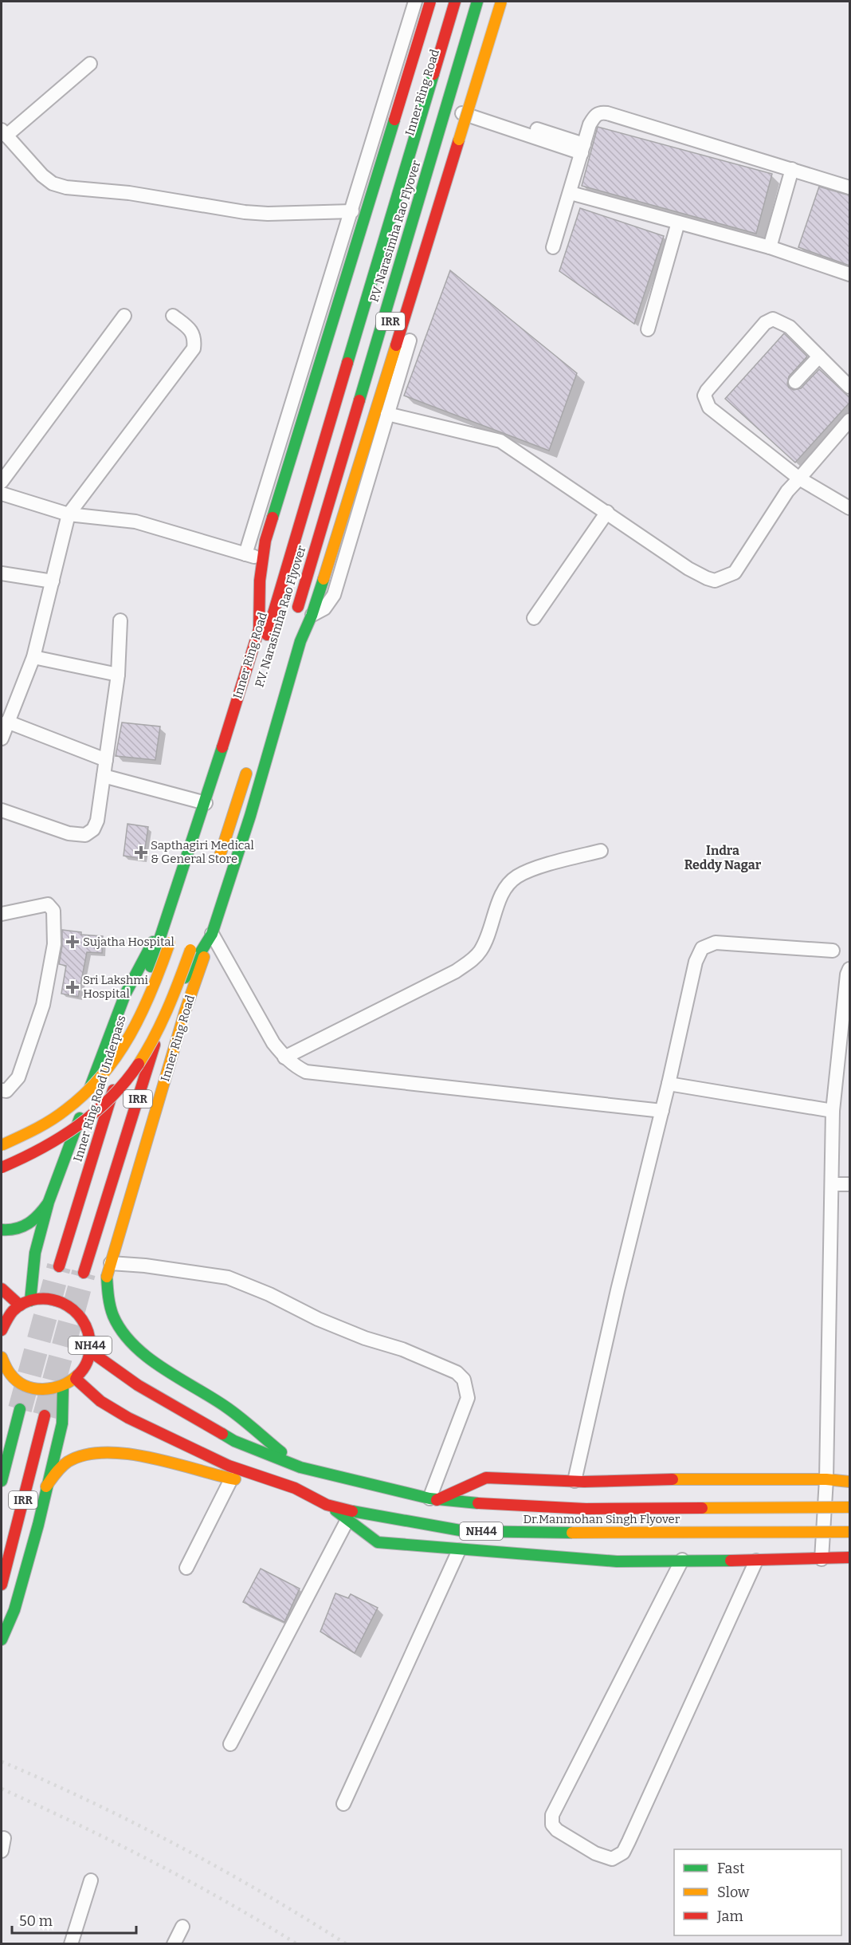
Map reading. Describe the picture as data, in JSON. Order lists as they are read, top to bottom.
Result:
{
  "streets": {
    "main road": [
      "Inner Ring Road",
      "P.V. Narasimha Rao Flyover",
      "IRR",
      "Inner Ring Road Underpass",
      "NH44",
      "Dr.Manmohan Singh Flyover"
    ]
  },
  "crossings": [
    ["Inner Ring Road", "IRR"],
    ["Inner Ring Road", "Inner Ring Road Underpass"],
    ["Inner Ring Road", "NH44"],
    ["IRR", "NH44"],
    ["NH44", "Dr.Manmohan Singh Flyover"]
  ],
  "districts": ["Indra Reddy Nagar"],
  "places": {
    "health": ["Sapthagiri Medical & General Store", "Sujatha Hospital", "Sri Lakshmi Hospital"]
  },
  "legend": ["Fast", "Slow", "Jam"],
  "scale_bar": "50 m"
}
